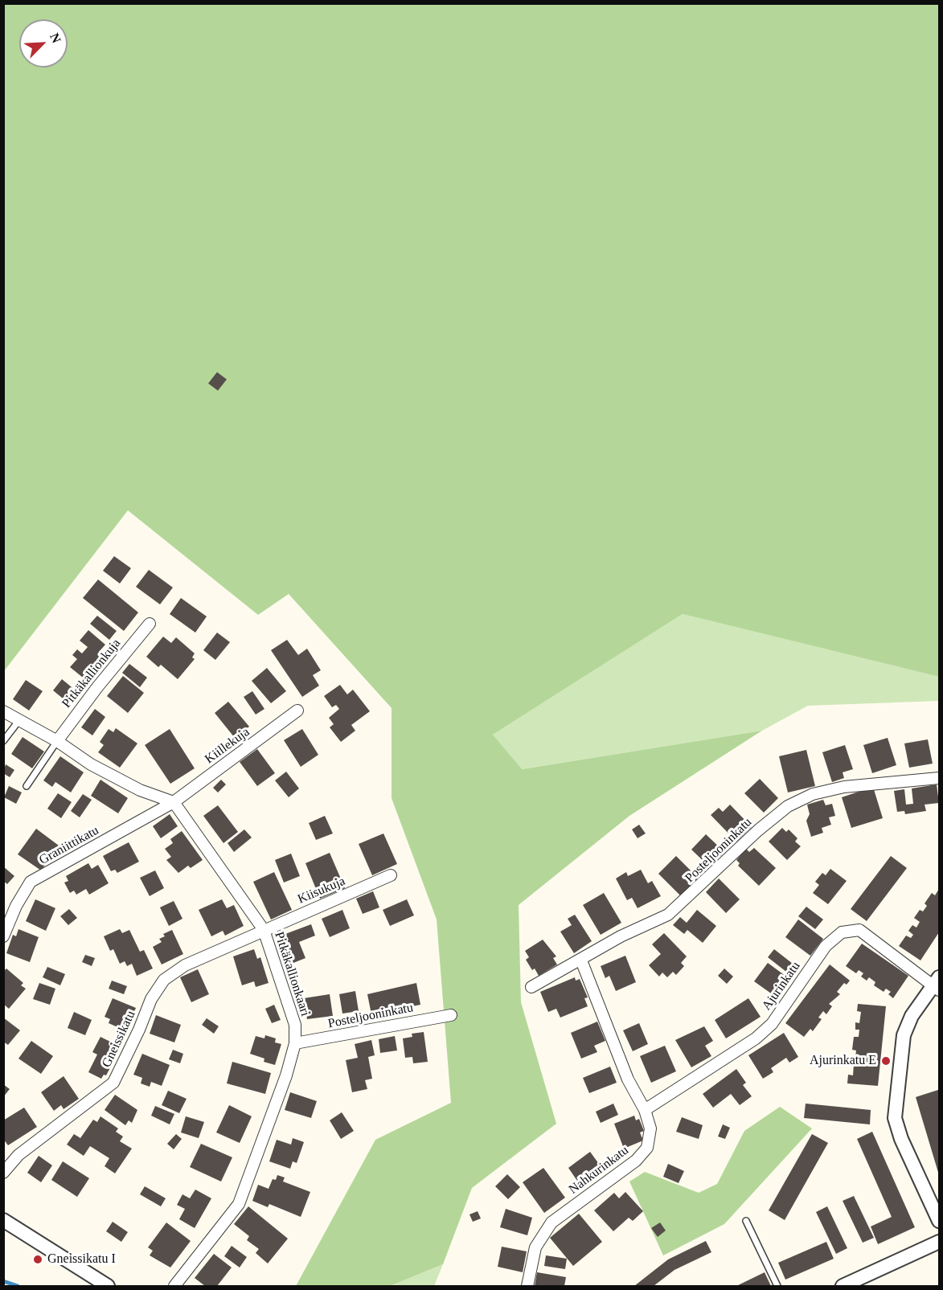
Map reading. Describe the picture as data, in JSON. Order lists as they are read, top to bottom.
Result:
{
  "streets": {
    "street": [
      "Pitkäkallionkuja",
      "Kiillekuja",
      "Graniittikatu",
      "Posteljooninkatu",
      "Kiisukuja",
      "Pitkäkallionkaari",
      "Ajurinkatu",
      "Gneissikatu",
      "Nahkurinkatu"
    ]
  },
  "crossings": [
    ["Kiillekuja", "Graniittikatu"],
    ["Kiillekuja", "Pitkäkallionkaari"],
    ["Graniittikatu", "Pitkäkallionkaari"],
    ["Posteljooninkatu", "Pitkäkallionkaari"],
    ["Posteljooninkatu", "Nahkurinkatu"],
    ["Kiisukuja", "Pitkäkallionkaari"],
    ["Kiisukuja", "Gneissikatu"],
    ["Pitkäkallionkaari", "Gneissikatu"],
    ["Ajurinkatu", "Nahkurinkatu"]
  ],
  "places": ["Ajurinkatu E", "Gneissikatu I"],
  "north": "top right"
}
